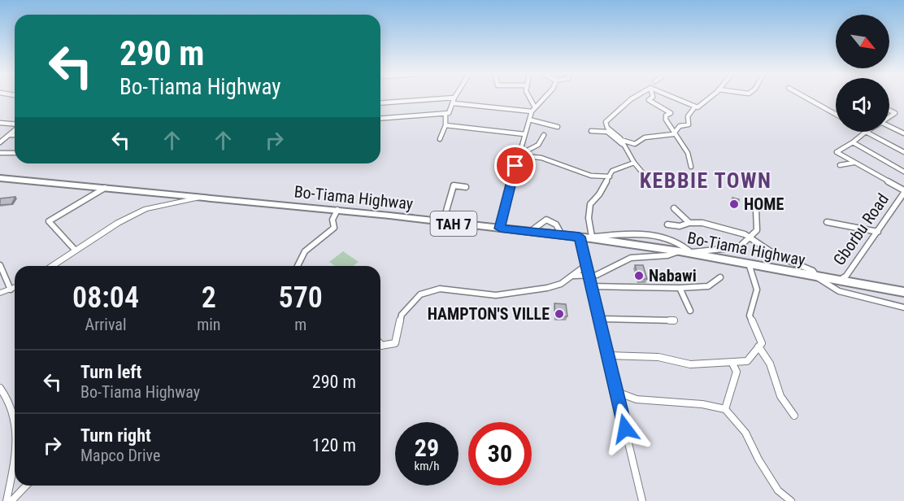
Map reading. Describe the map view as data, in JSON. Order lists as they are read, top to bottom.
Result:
{
  "streets": {
    "highway": ["Bo-Tiama Highway", "TAH 7"],
    "street": ["Gborbu Road"]
  },
  "crossings": [
    ["Bo-Tiama Highway", "Gborbu Road"]
  ],
  "districts": ["KEBBIE TOWN"],
  "places": ["HOME", "Nabawi", "HAMPTON'S VILLE"],
  "north": "bottom right",
  "page": {
    "turn": ["290 m", "Bo-Tiama Highway"],
    "eta": [
      "08:04",
      "Arrival",
      "2",
      "min",
      "570",
      "m"
    ],
    "list": [
      {
        "name": "Turn left",
        "note": "Bo-Tiama Highway",
        "value": "290 m"
      },
      {
        "name": "Turn right",
        "note": "Mapco Drive",
        "value": "120 m"
      }
    ],
    "speed": "29 km/h",
    "limit": "30"
  }
}
